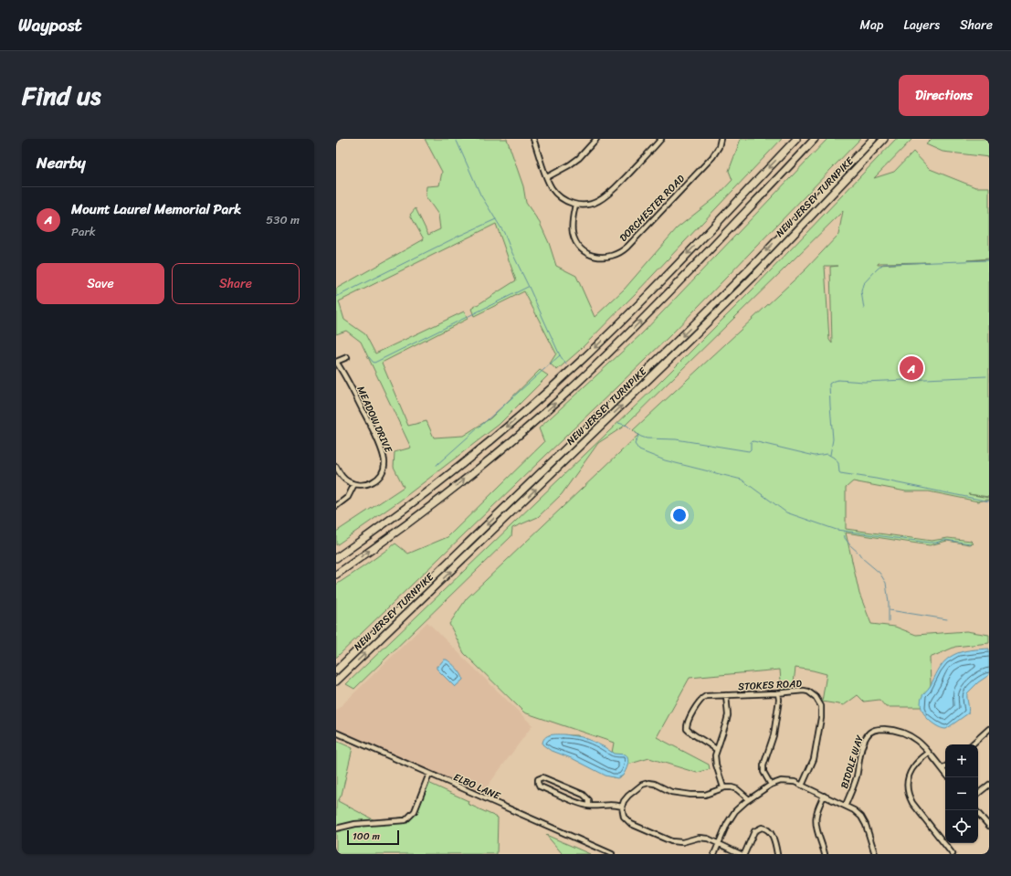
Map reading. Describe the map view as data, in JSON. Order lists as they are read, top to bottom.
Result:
{
  "streets": {
    "highway": ["NEW JERSEY TURNPIKE"],
    "street": [
      "DORCHESTER ROAD",
      "MEADOW DRIVE",
      "STOKES ROAD",
      "BIDDLE WAY",
      "ELBO LANE"
    ]
  },
  "scale_bar": "100 m",
  "page": {
    "header": "Waypost",
    "nav": ["Map", "Layers", "Share"],
    "title": "Find us",
    "buttons": [
      "Directions",
      ["Save", "Share"]
    ],
    "heading": "Nearby",
    "list": [
      {
        "mark": "A",
        "name": "Mount Laurel Memorial Park",
        "note": "Park",
        "value": "530 m"
      }
    ],
    "pins": "A",
    "map_buttons": ["+", "−"],
    "scale": "100 m"
  }
}
